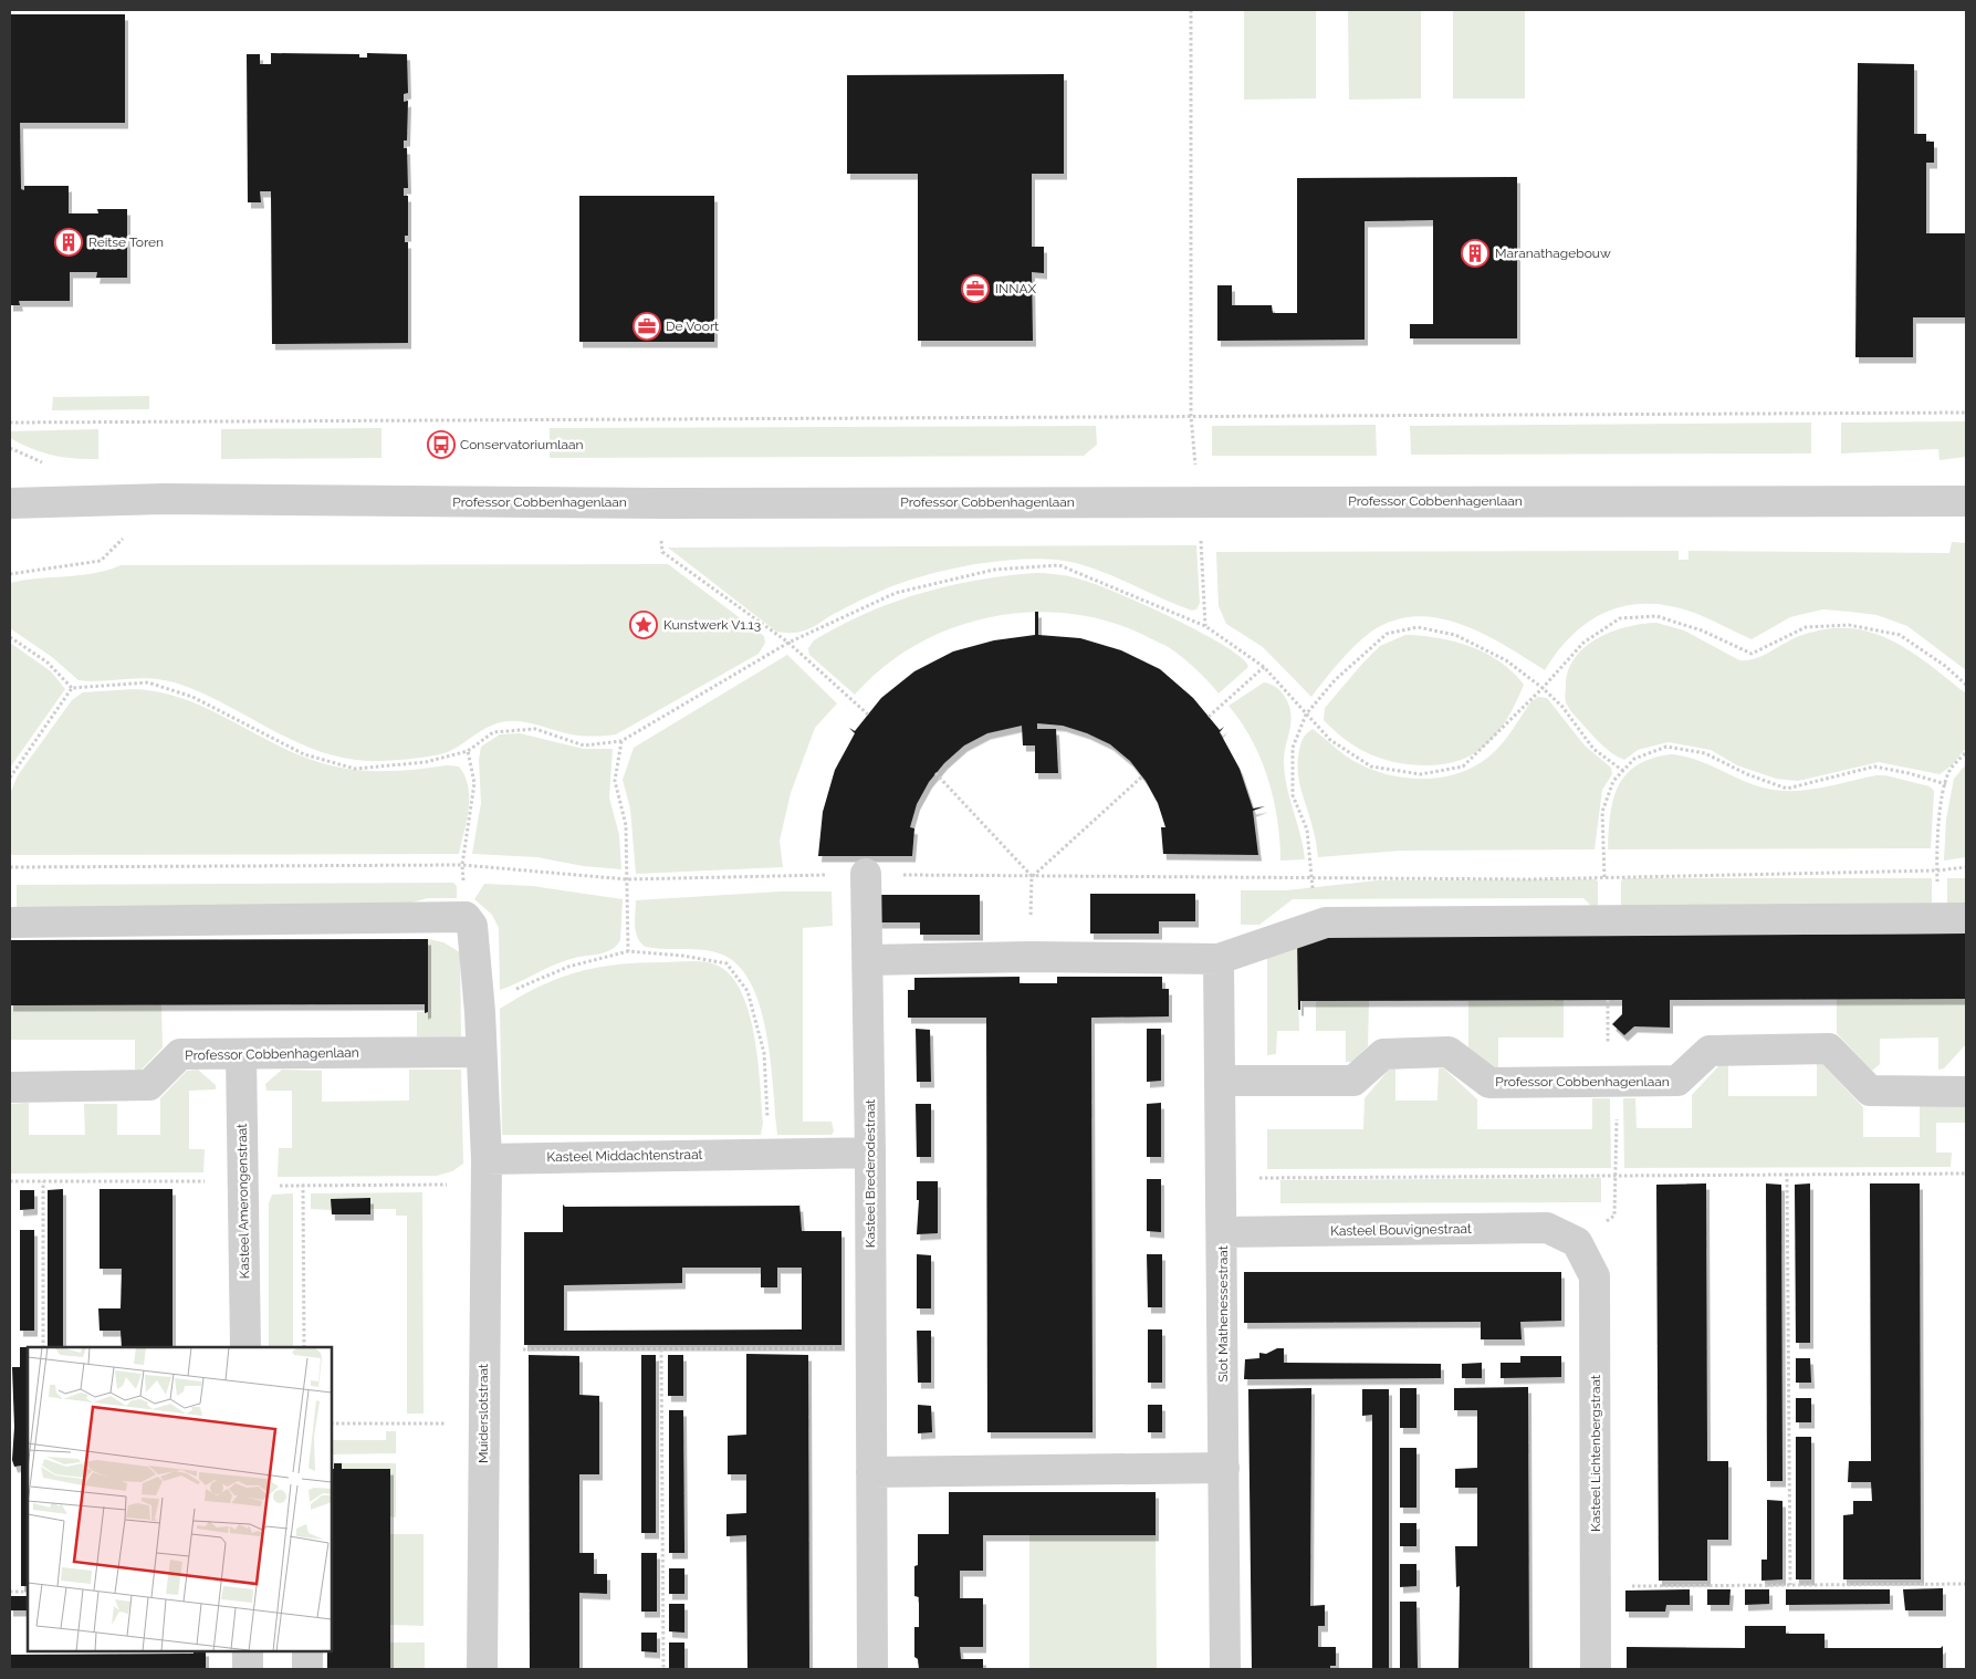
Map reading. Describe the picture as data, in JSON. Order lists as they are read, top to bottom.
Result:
{
  "streets": {
    "street": [
      "Professor Cobbenhagenlaan",
      "Kasteel Middachtenstraat",
      "Kasteel Brederodestraat",
      "Kasteel Amerongenstraat",
      "Kasteel Bouvignestraat",
      "Slot Mathenessestraat",
      "Muiderslotstraat",
      "Kasteel Lichtenbergstraat"
    ]
  },
  "crossings": [
    ["Professor Cobbenhagenlaan", "Kasteel Amerongenstraat"],
    ["Professor Cobbenhagenlaan", "Slot Mathenessestraat"],
    ["Kasteel Middachtenstraat", "Kasteel Brederodestraat"],
    ["Kasteel Middachtenstraat", "Muiderslotstraat"],
    ["Kasteel Bouvignestraat", "Slot Mathenessestraat"],
    ["Kasteel Bouvignestraat", "Kasteel Lichtenbergstraat"]
  ],
  "places": {
    "building": ["Reitse Toren", "Maranathagebouw"],
    "office": ["INNAX", "De Voort"],
    "bus stop": ["Conservatoriumlaan"],
    "place": ["Kunstwerk V1.13"]
  }
}
